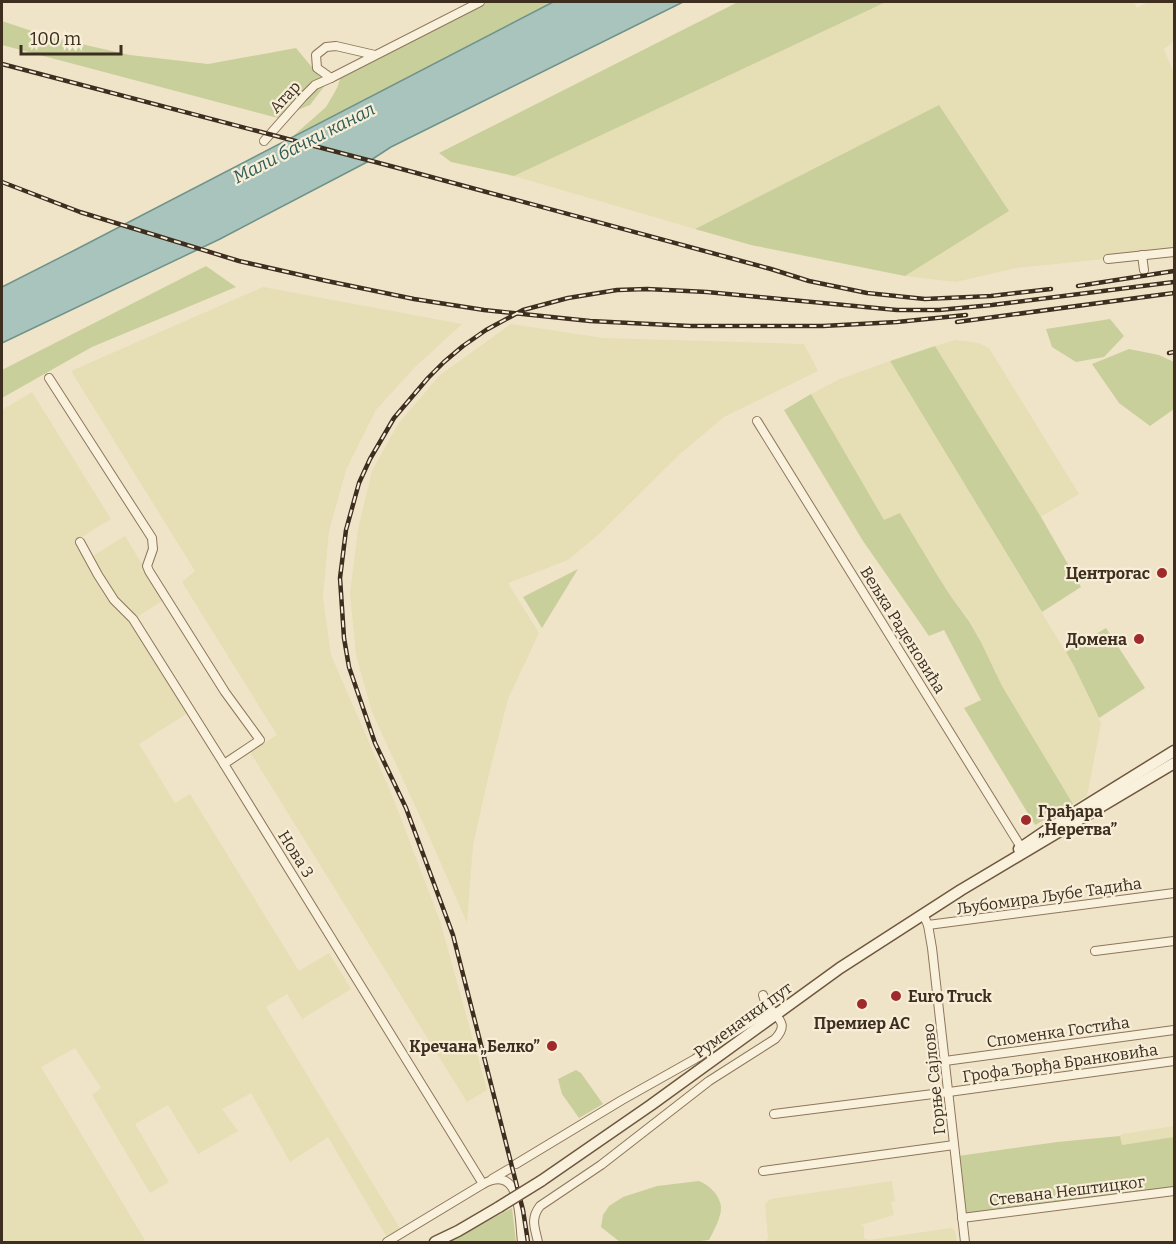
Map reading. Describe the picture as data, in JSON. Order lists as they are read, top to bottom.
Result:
{
  "streets": {
    "main road": ["Руменачки пут"],
    "street": [
      "Атар",
      "Вељка Раденовића",
      "Нова 3",
      "Љубомира Љубе Тадића",
      "Споменка Гостића",
      "Грофа Ђорђа Бранковића",
      "Горње Сајлово",
      "Стевана Нештицког"
    ]
  },
  "crossings": [
    ["Вељка Раденовића", "Руменачки пут"],
    ["Љубомира Љубе Тадића", "Горње Сајлово"],
    ["Руменачки пут", "Горње Сајлово"],
    ["Споменка Гостића", "Горње Сајлово"],
    ["Грофа Ђорђа Бранковића", "Горње Сајлово"],
    ["Горње Сајлово", "Стевана Нештицког"]
  ],
  "water": ["Мали бачки канал"],
  "places": [
    "Центрогас",
    "Домена",
    "Грађара „Неретва”",
    "Euro Truck",
    "Премиер АС",
    "Кречана „Белко”"
  ],
  "scale_bar": "100 m"
}
